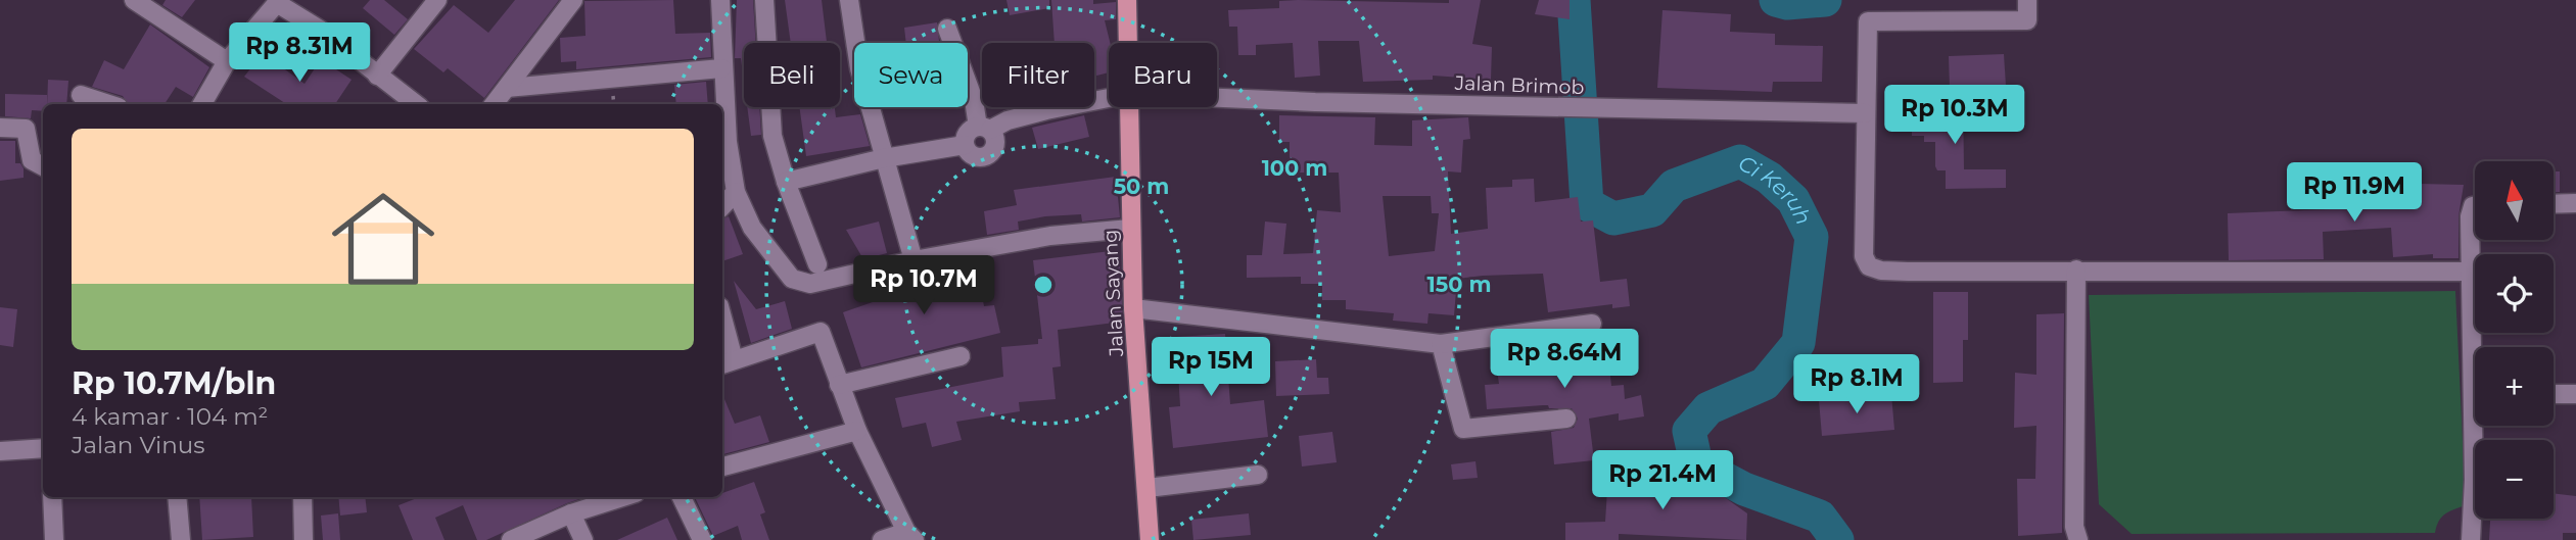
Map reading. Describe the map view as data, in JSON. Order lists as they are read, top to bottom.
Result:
{
  "streets": {
    "main road": ["Jalan Sayang"],
    "street": ["Jalan Brimob"]
  },
  "water": ["Ci Keruh"],
  "north": "top",
  "page": {
    "price": [
      "Rp 8.31M",
      "Rp 10.3M",
      "Rp 11.9M",
      "Rp 10.7M",
      "Rp 8.64M",
      "Rp 15M",
      "Rp 8.1M",
      "Rp 21.4M"
    ],
    "chip": [
      "Beli",
      "Sewa",
      "Filter",
      "Baru"
    ],
    "list": [
      {
        "name": "Rp 10.7M/bln",
        "note": "4 kamar · 104 m² · Jalan Vinus"
      }
    ],
    "map_buttons": ["+", "−"]
  },
  "rings": ["100 m", "50 m", "150 m"]
}
